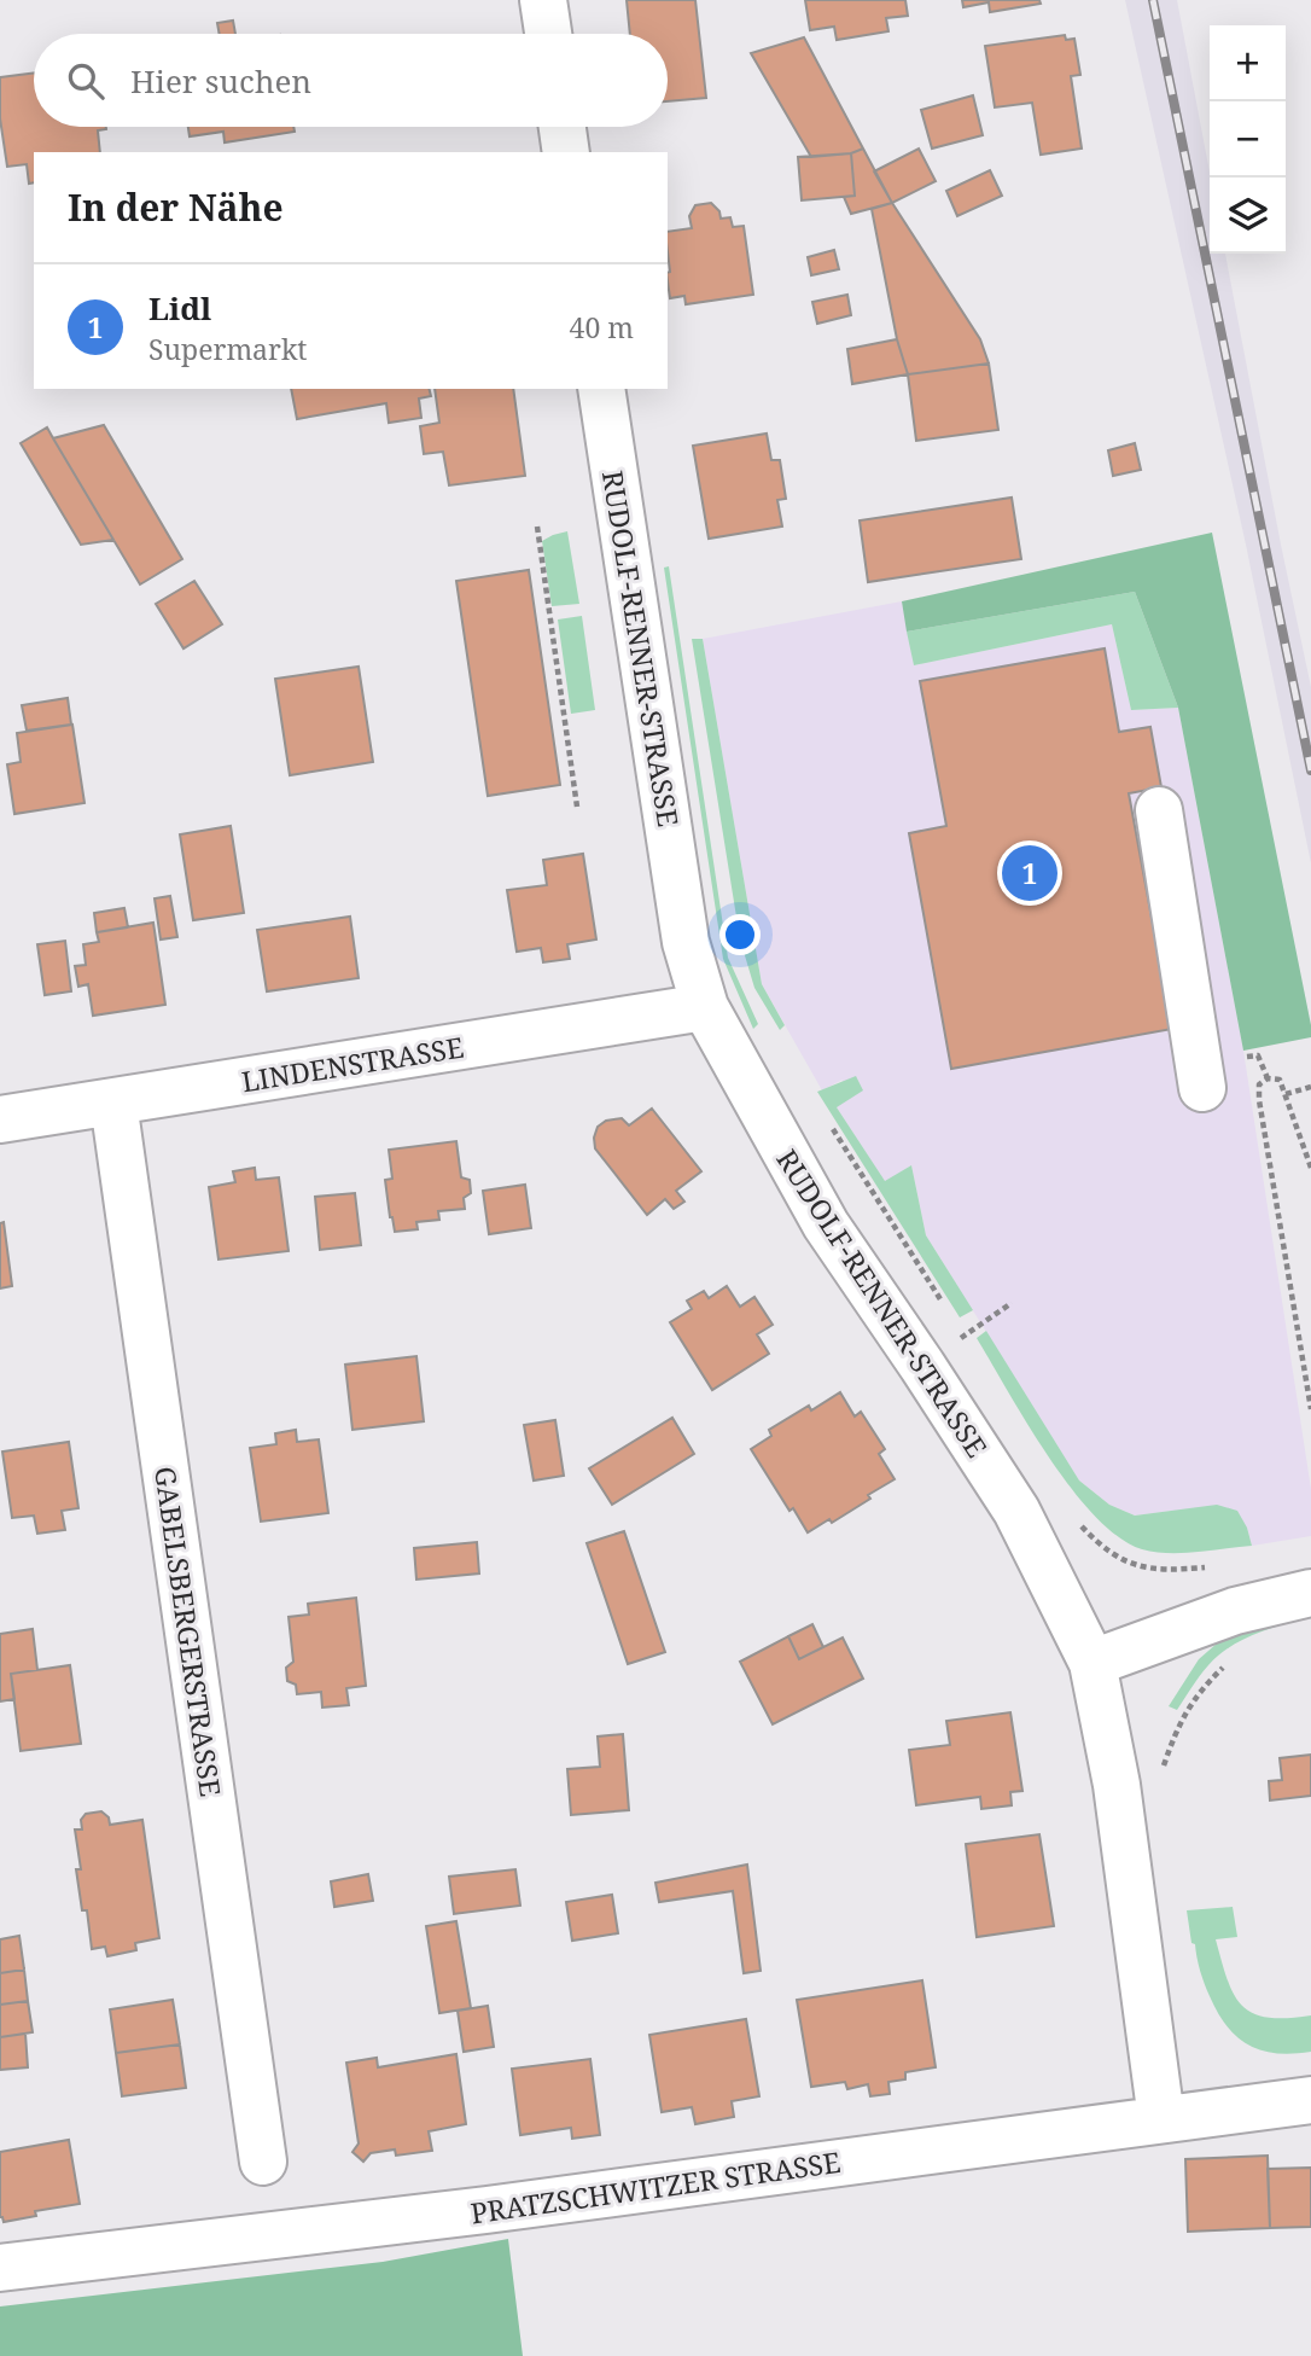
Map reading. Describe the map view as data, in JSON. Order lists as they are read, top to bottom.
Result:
{
  "streets": {
    "street": [
      "RUDOLF-RENNER-STRASSE",
      "LINDENSTRASSE",
      "GABELSBERGERSTRASSE",
      "PRATZSCHWITZER STRASSE"
    ]
  },
  "crossings": [
    ["RUDOLF-RENNER-STRASSE", "LINDENSTRASSE"],
    ["RUDOLF-RENNER-STRASSE", "PRATZSCHWITZER STRASSE"],
    ["LINDENSTRASSE", "GABELSBERGERSTRASSE"]
  ],
  "page": {
    "map_buttons": ["+", "−"],
    "search": "Hier suchen",
    "heading": "In der Nähe",
    "list": [
      {
        "mark": "1",
        "name": "Lidl",
        "note": "Supermarkt",
        "value": "40 m"
      }
    ],
    "pins": "1"
  }
}
